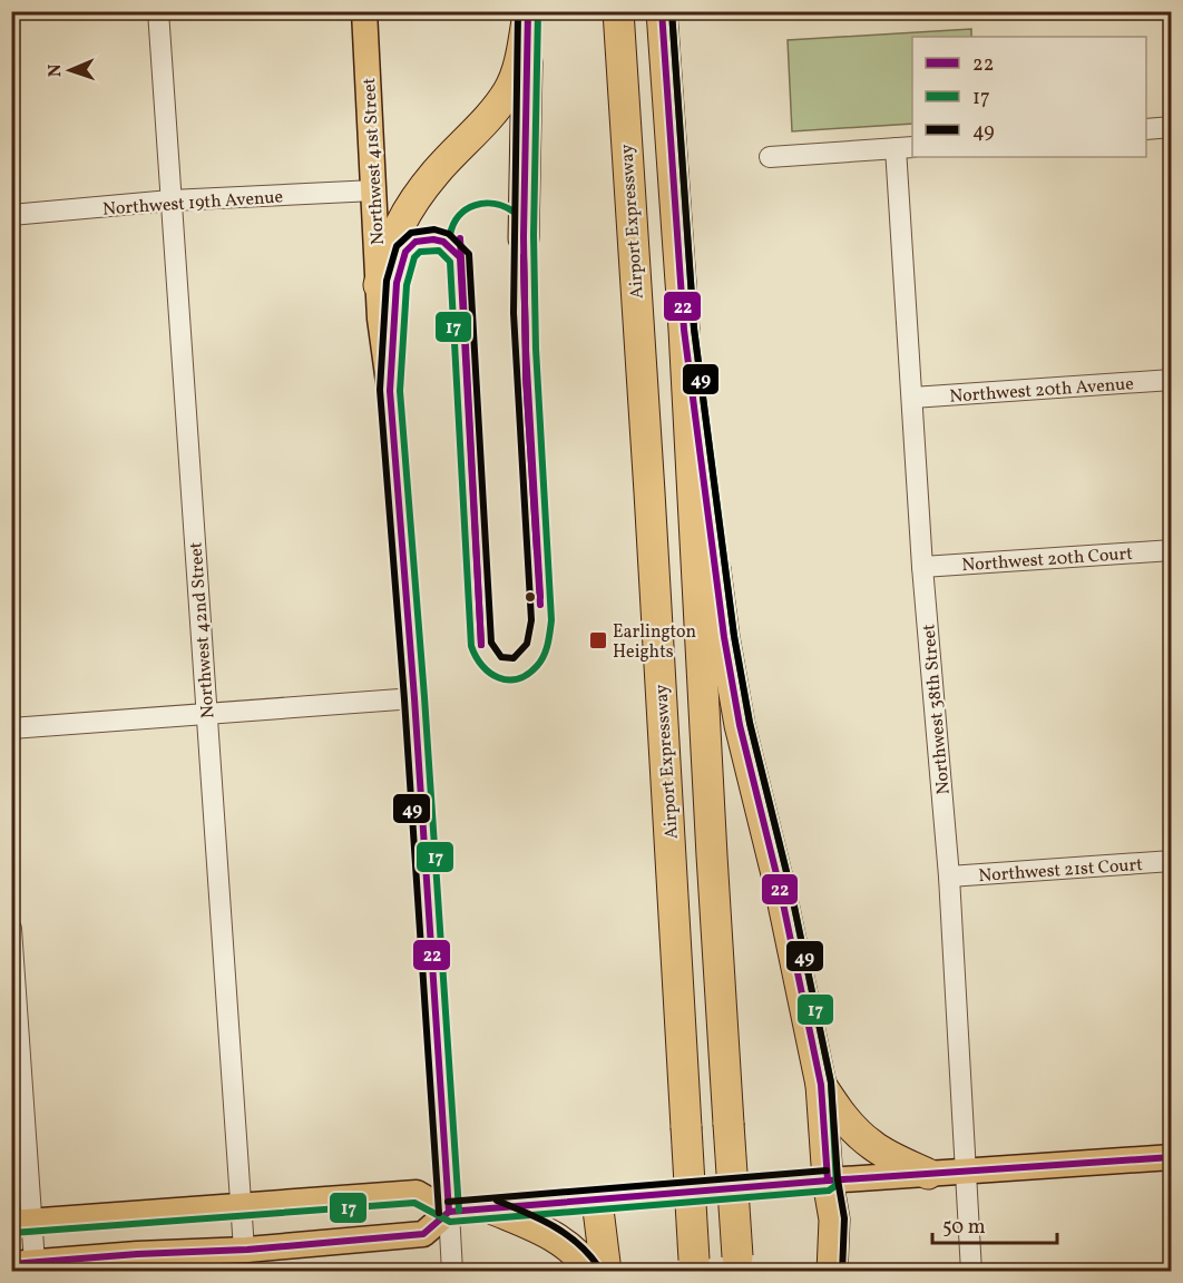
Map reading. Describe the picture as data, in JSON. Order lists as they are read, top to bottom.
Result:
{
  "streets": {
    "highway": ["Airport Expressway"],
    "main road": ["Northwest 41st Street"],
    "street": [
      "Northwest 19th Avenue",
      "Northwest 20th Avenue",
      "Northwest 20th Court",
      "Northwest 42nd Street",
      "Northwest 38th Street",
      "Northwest 21st Court"
    ]
  },
  "crossings": [
    ["Northwest 41st Street", "Northwest 19th Avenue"],
    ["Northwest 19th Avenue", "Northwest 42nd Street"],
    ["Northwest 20th Avenue", "Northwest 38th Street"],
    ["Northwest 20th Court", "Northwest 38th Street"],
    ["Northwest 38th Street", "Northwest 21st Court"]
  ],
  "places": {
    "transit": ["Earlington Heights"]
  },
  "lines": ["transit line 22", "transit line 17", "transit line 49"],
  "legend": ["22", "17", "49"],
  "scale_bar": "50 m",
  "north": "left"
}
